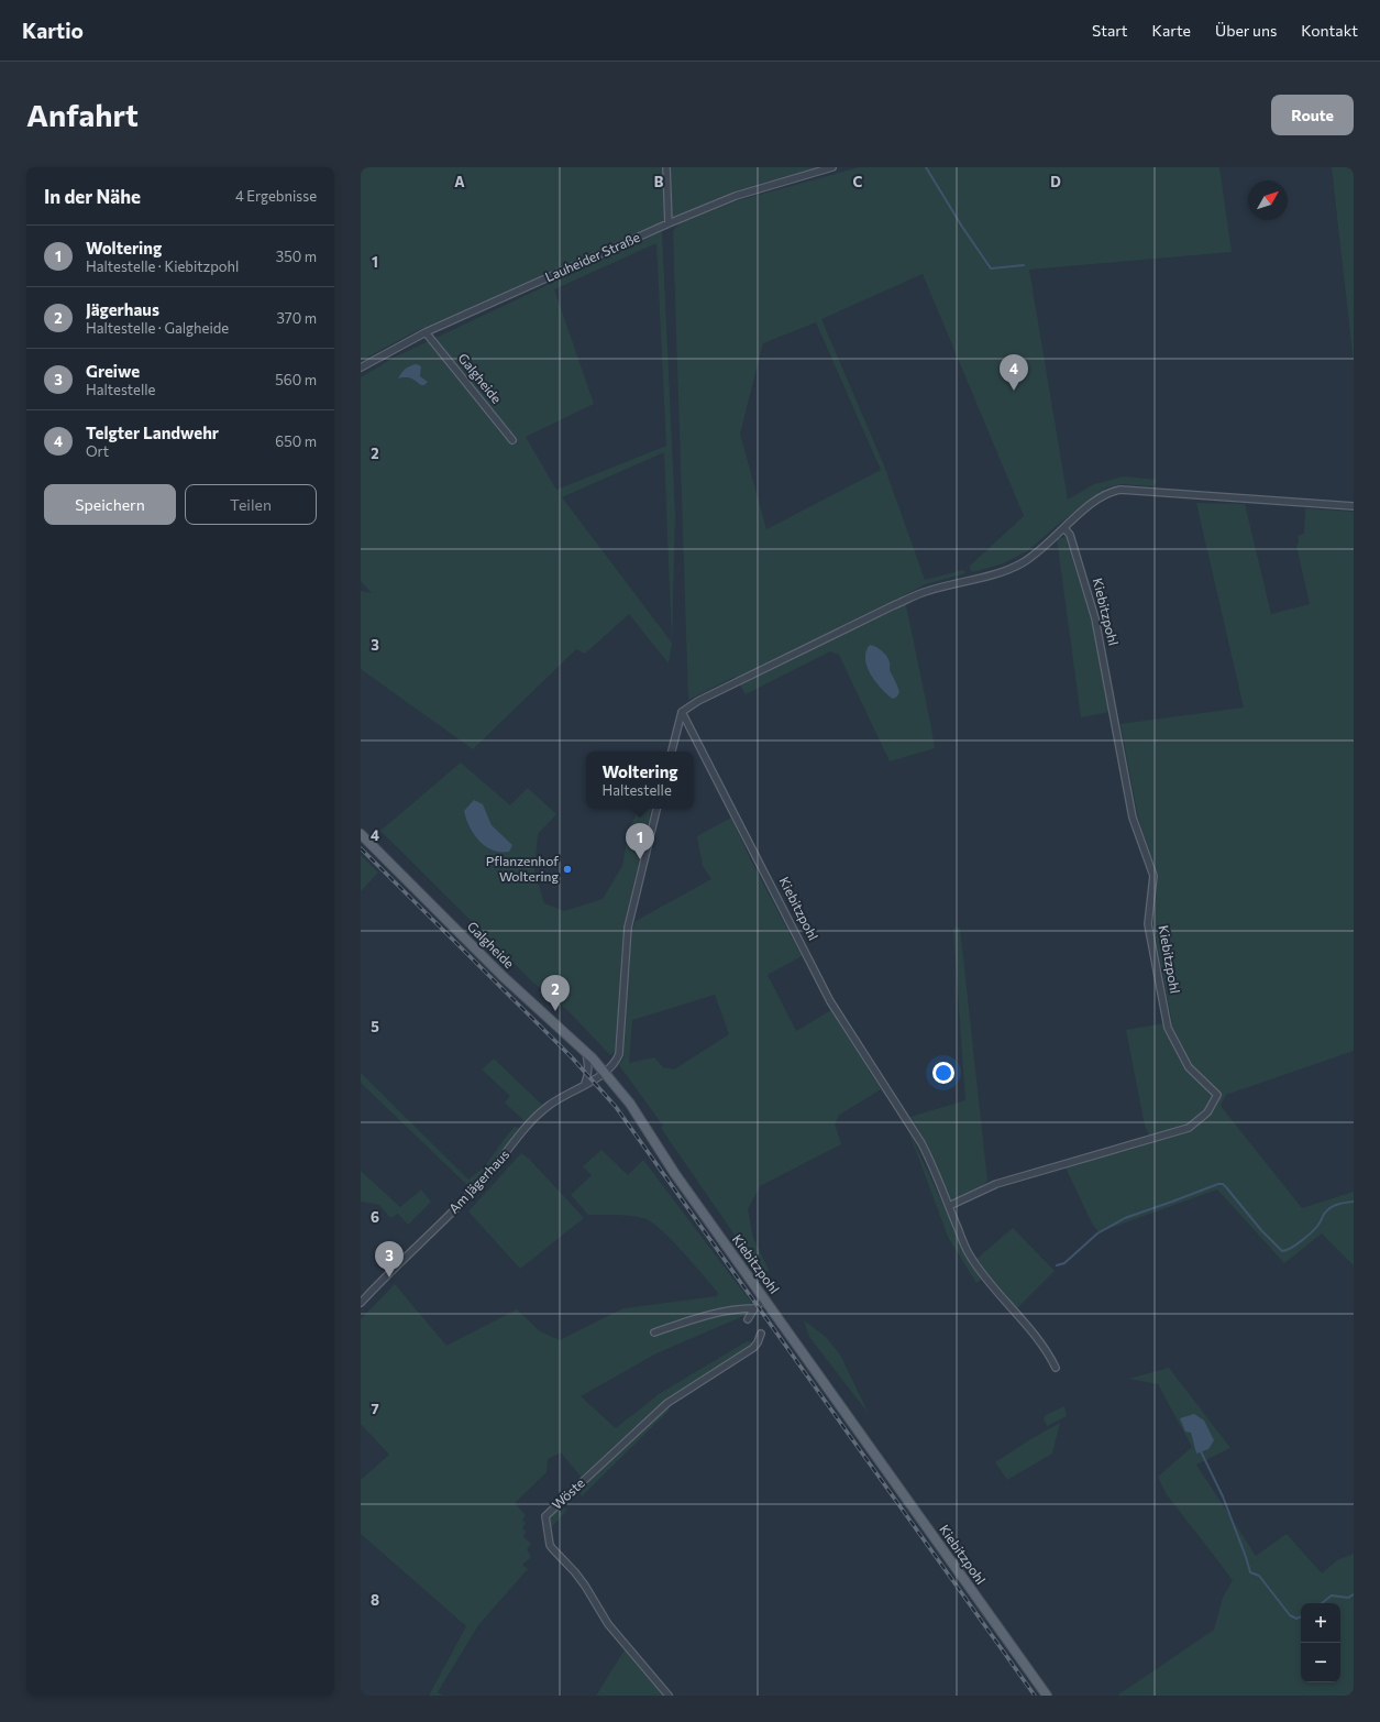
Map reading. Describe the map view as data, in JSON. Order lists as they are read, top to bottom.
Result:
{
  "streets": {
    "main road": ["Galgheide", "Kiebitzpohl"],
    "street": ["Lauheider Straße", "Am Jägerhaus", "Wöste"]
  },
  "crossings": [
    ["Lauheider Straße", "Galgheide"],
    ["Galgheide", "Kiebitzpohl"],
    ["Galgheide", "Am Jägerhaus"],
    ["Kiebitzpohl", "Am Jägerhaus"]
  ],
  "places": ["Pflanzenhof Woltering"],
  "north": "top right",
  "page": {
    "header": "Kartio",
    "nav": [
      "Start",
      "Karte",
      "Über uns",
      "Kontakt"
    ],
    "buttons": [
      "Route",
      ["Speichern", "Teilen"]
    ],
    "title": "Anfahrt",
    "heading": ["In der Nähe", "4 Ergebnisse"],
    "list": [
      {
        "mark": "1",
        "name": "Woltering",
        "note": "Haltestelle · Kiebitzpohl",
        "value": "350 m"
      },
      {
        "mark": "2",
        "name": "Jägerhaus",
        "note": "Haltestelle · Galgheide",
        "value": "370 m"
      },
      {
        "mark": "3",
        "name": "Greiwe",
        "note": "Haltestelle",
        "value": "560 m"
      },
      {
        "mark": "4",
        "name": "Telgter Landwehr",
        "note": "Ort",
        "value": "650 m"
      }
    ],
    "pins": [
      "4",
      "1",
      "2",
      "3"
    ],
    "popup": ["Woltering", "Haltestelle"],
    "map_buttons": ["+", "−"]
  },
  "grid": {
    "columns": [
      "A",
      "B",
      "C",
      "D"
    ],
    "rows": [
      "1",
      "2",
      "3",
      "4",
      "5",
      "6",
      "7",
      "8"
    ]
  }
}
